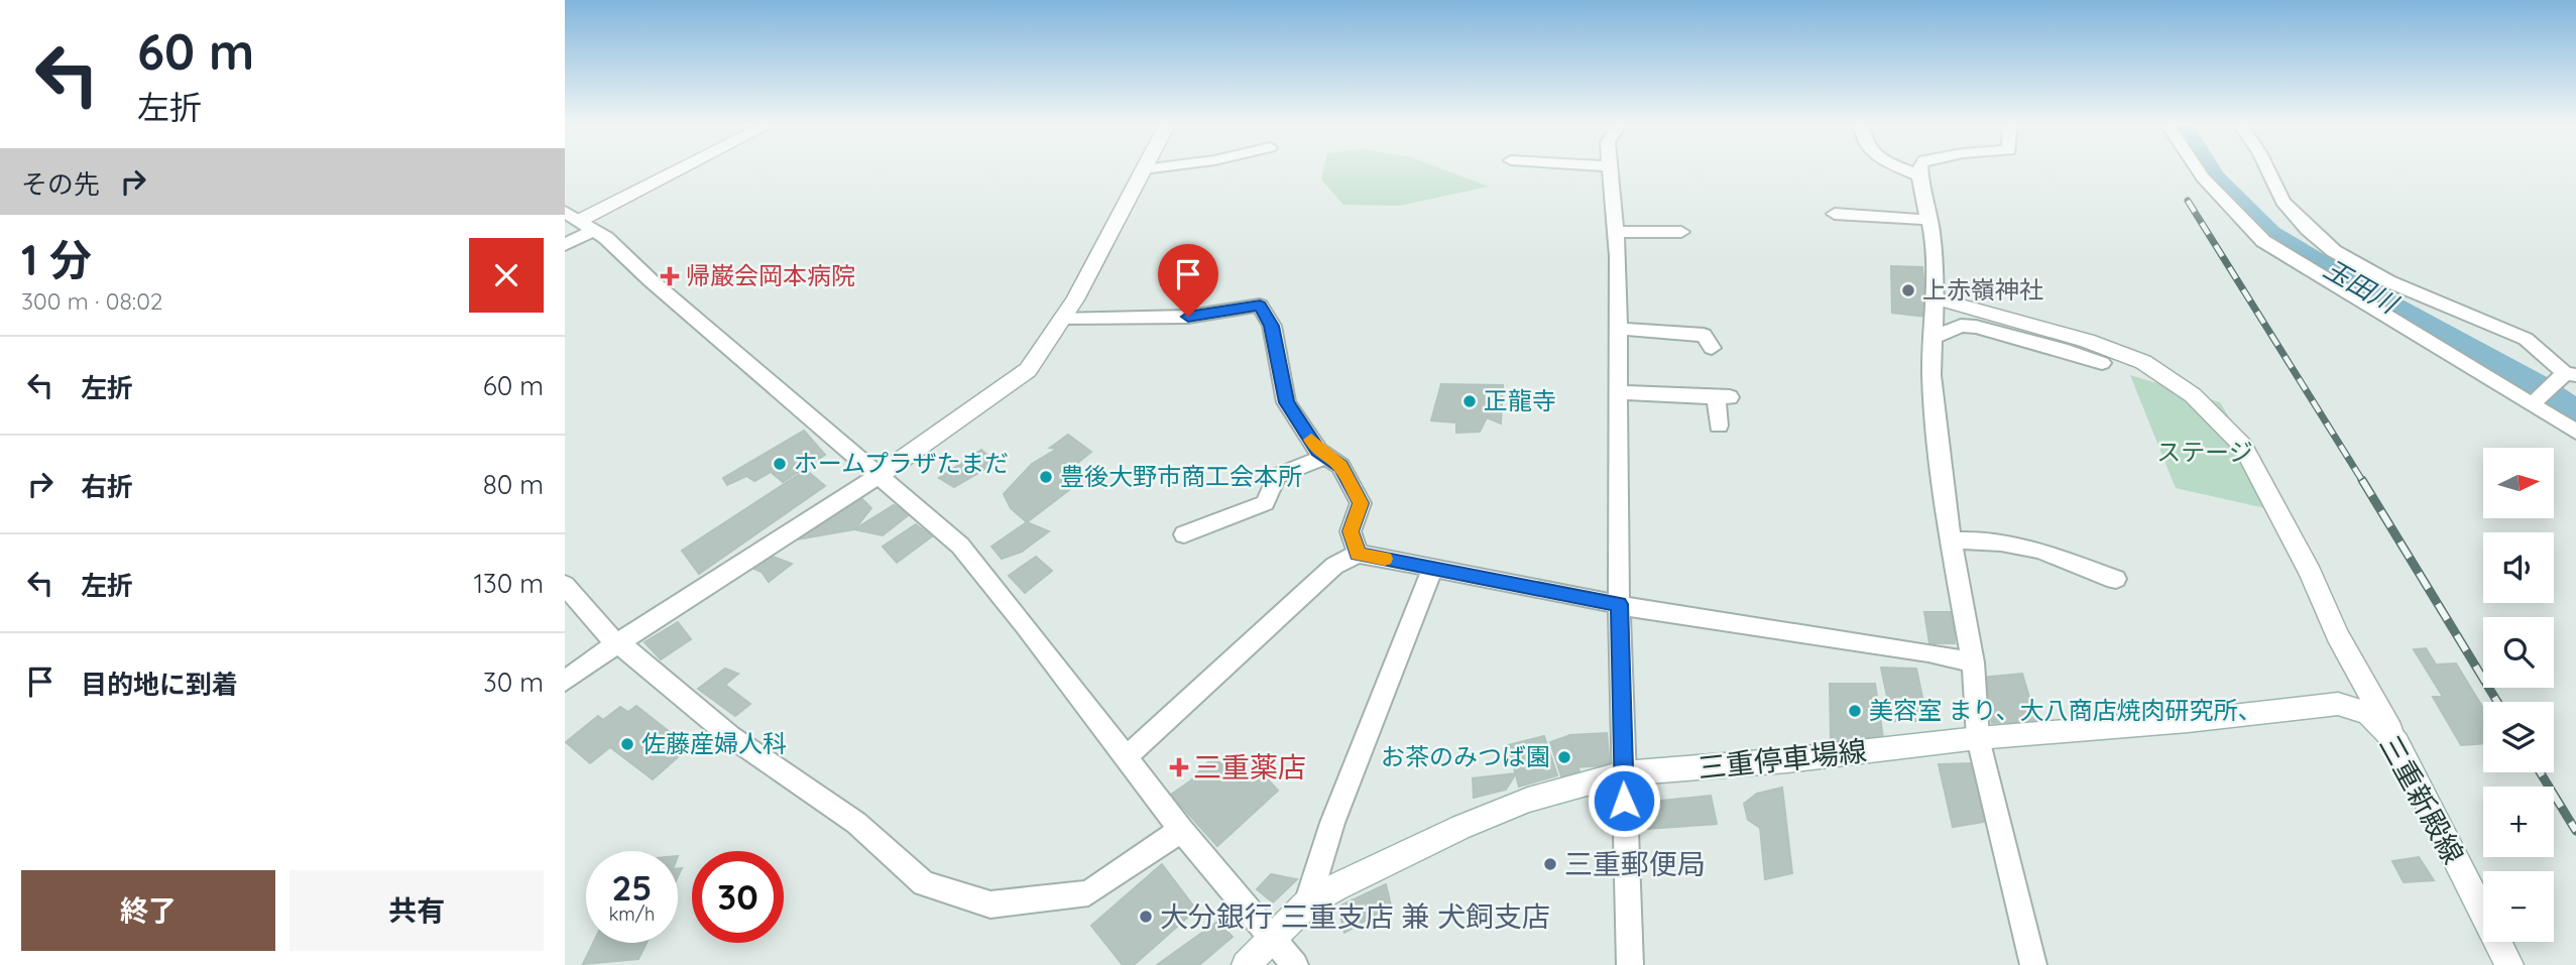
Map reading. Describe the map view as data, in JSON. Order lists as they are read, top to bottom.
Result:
{
  "streets": {
    "street": ["三重停車場線", "三重新殿線"]
  },
  "crossings": [
    ["三重停車場線", "三重新殿線"]
  ],
  "water": ["玉田川"],
  "parks": ["ステージ"],
  "places": {
    "health": ["帰巌会岡本病院", "三重薬店"],
    "other": [
      "上赤嶺神社",
      "正龍寺",
      "ホームプラザたまだ",
      "豊後大野市商工会本所",
      "美容室 まり、大八商店焼肉研究所、",
      "佐藤産婦人科",
      "お茶のみつば園",
      "三重郵便局",
      "大分銀行 三重支店 兼 犬飼支店"
    ]
  },
  "north": "right",
  "page": {
    "turn": ["60 m", "左折"],
    "then": "その先",
    "heading": ["1 分", "300 m · 08:02"],
    "list": [
      {
        "name": "左折",
        "value": "60 m"
      },
      {
        "name": "右折",
        "value": "80 m"
      },
      {
        "name": "左折",
        "value": "130 m"
      },
      {
        "name": "目的地に到着",
        "value": "30 m"
      }
    ],
    "map_buttons": ["+", "−"],
    "speed": "25 km/h",
    "limit": "30",
    "buttons": ["終了", "共有"]
  }
}
